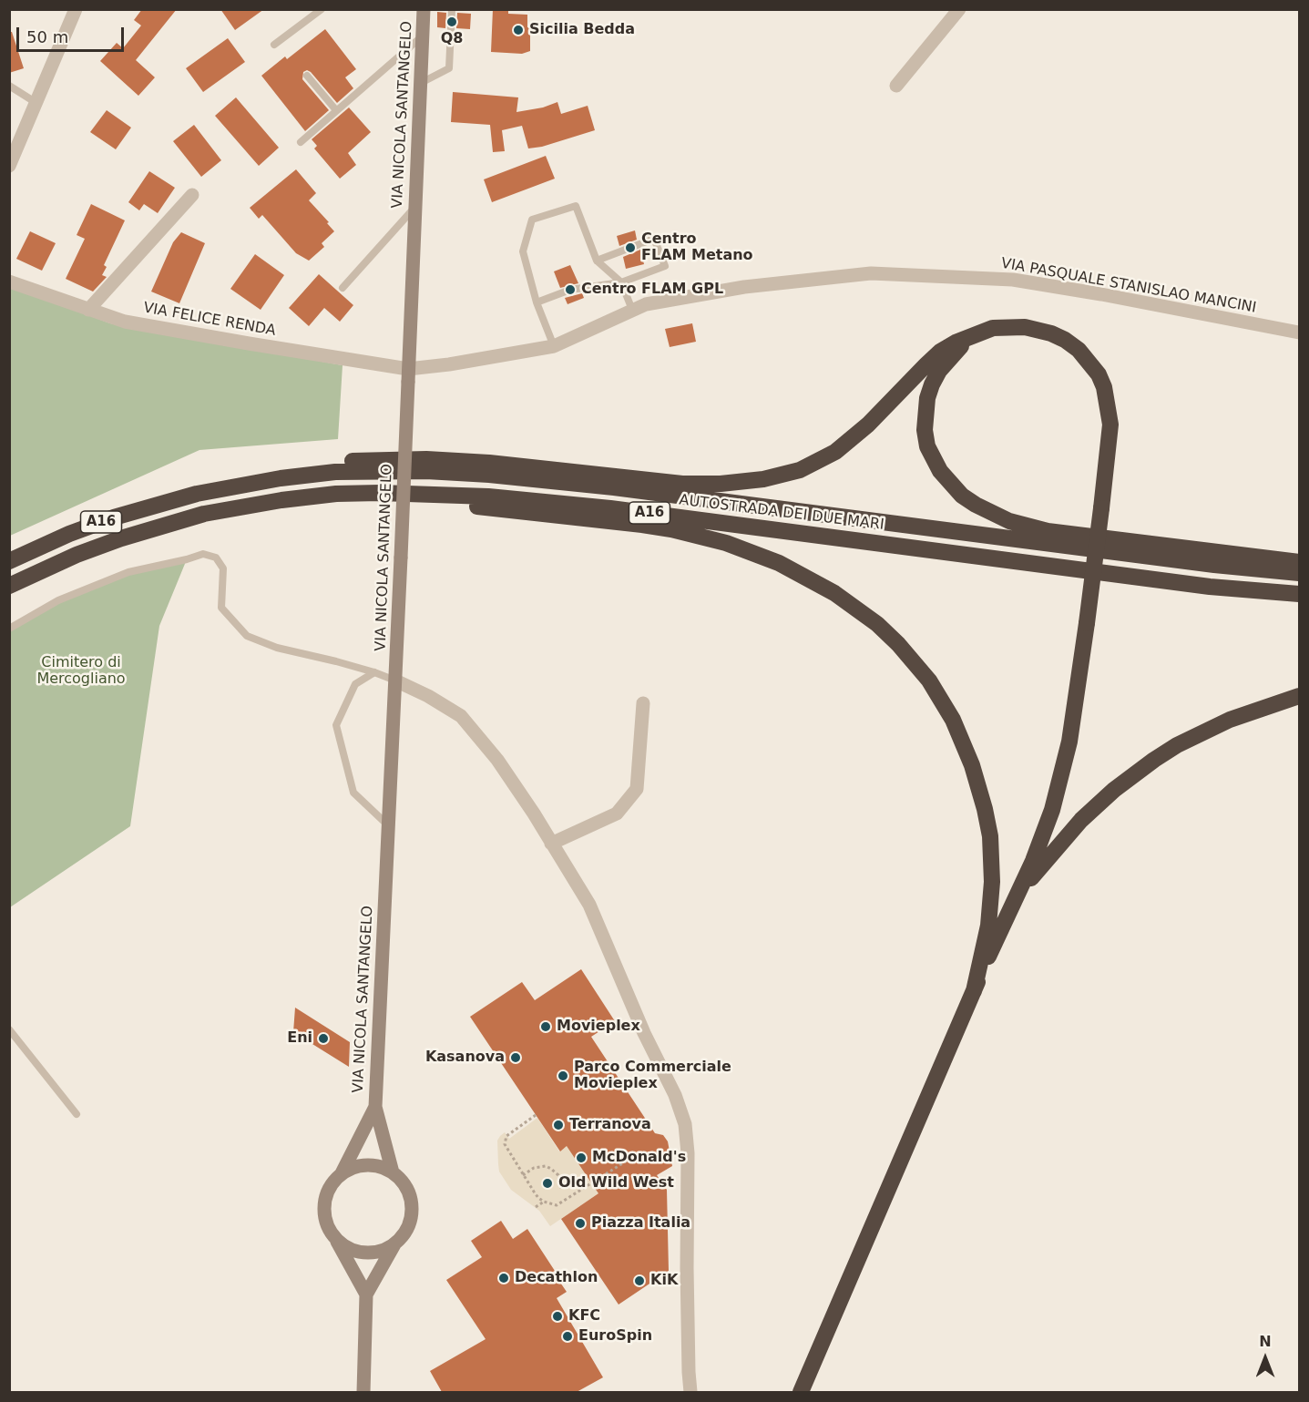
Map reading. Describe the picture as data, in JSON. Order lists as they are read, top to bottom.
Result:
{
  "streets": {
    "highway": ["A16", "AUTOSTRADA DEI DUE MARI"],
    "main road": ["VIA NICOLA SANTANGELO"],
    "street": ["VIA PASQUALE STANISLAO MANCINI", "VIA FELICE RENDA"]
  },
  "crossings": [
    ["VIA NICOLA SANTANGELO", "VIA PASQUALE STANISLAO MANCINI"],
    ["VIA NICOLA SANTANGELO", "VIA FELICE RENDA"],
    ["VIA PASQUALE STANISLAO MANCINI", "VIA FELICE RENDA"]
  ],
  "parks": ["Cimitero di Mercogliano"],
  "places": [
    "Q8",
    "Sicilia Bedda",
    "Centro FLAM Metano",
    "Centro FLAM GPL",
    "Movieplex",
    "Eni",
    "Kasanova",
    "Parco Commerciale Movieplex",
    "Terranova",
    "McDonald's",
    "Old Wild West",
    "Piazza Italia",
    "Decathlon",
    "KiK",
    "KFC",
    "EuroSpin"
  ],
  "scale_bar": "50 m",
  "north": "top"
}
